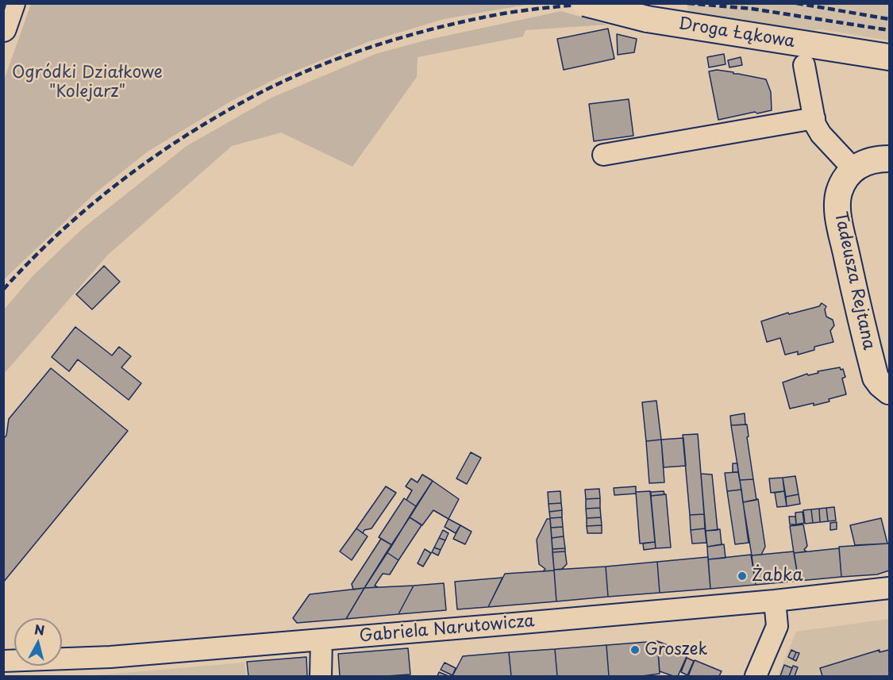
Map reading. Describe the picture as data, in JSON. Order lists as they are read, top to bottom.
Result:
{
  "streets": {
    "main road": ["Droga Łąkowa", "Tadeusza Rejtana"],
    "street": ["Gabriela Narutowicza"]
  },
  "parks": ["Ogródki Działkowe \"Kolejarz\""],
  "places": ["Żabka", "Groszek"],
  "north": "top"
}
